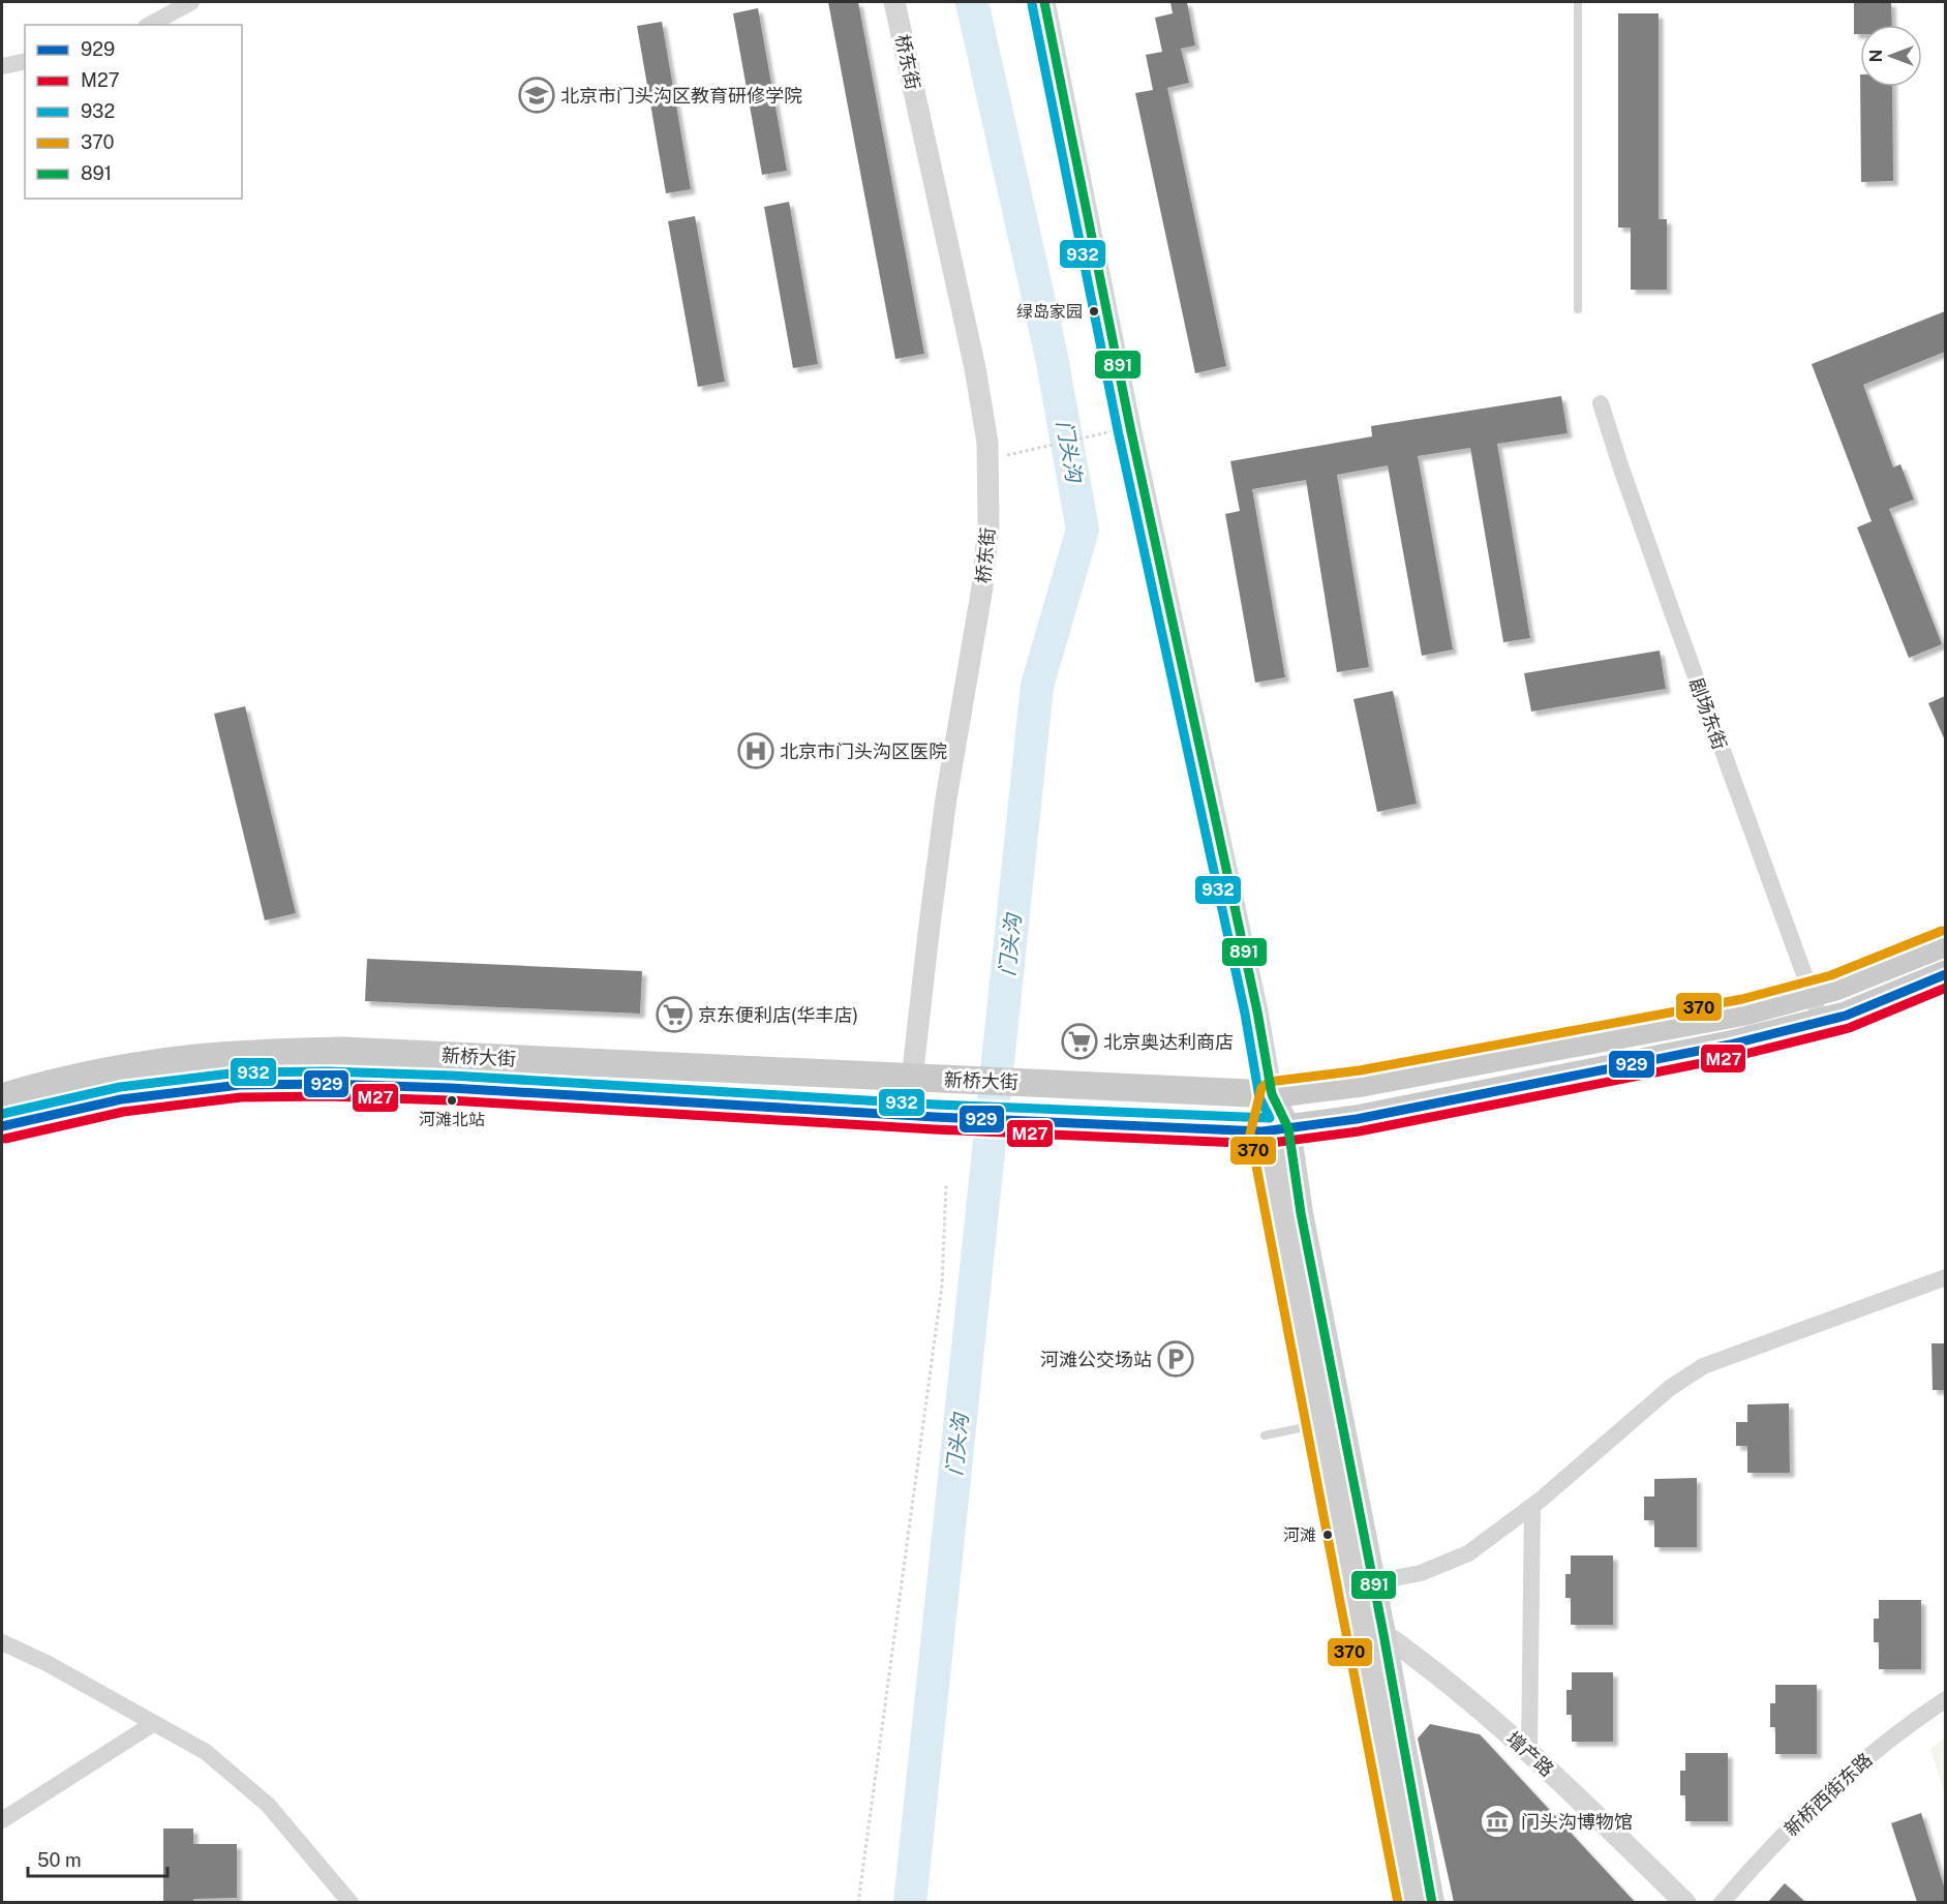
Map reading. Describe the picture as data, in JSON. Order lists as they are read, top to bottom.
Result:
{
  "streets": {
    "main road": ["新桥大街"],
    "street": [
      "桥东街",
      "剧场东街",
      "增产路",
      "新桥西街东路"
    ]
  },
  "crossings": [
    ["桥东街", "新桥大街"],
    ["剧场东街", "新桥大街"]
  ],
  "water": ["门头沟"],
  "places": {
    "school or university": ["北京市门头沟区教育研修学院"],
    "other": ["绿岛家园", "河滩北站", "河滩"],
    "hospital": ["北京市门头沟区医院"],
    "supermarket": ["京东便利店(华丰店)", "北京奥达利商店"],
    "parking": ["河滩公交场站"],
    "museum": ["门头沟博物馆"]
  },
  "lines": [
    "transit line 891",
    "transit line 932",
    "transit line 370",
    "transit line 929",
    "transit line M27"
  ],
  "legend": [
    "929",
    "M27",
    "932",
    "370",
    "891"
  ],
  "scale_bar": "50 m",
  "north": "left"
}
